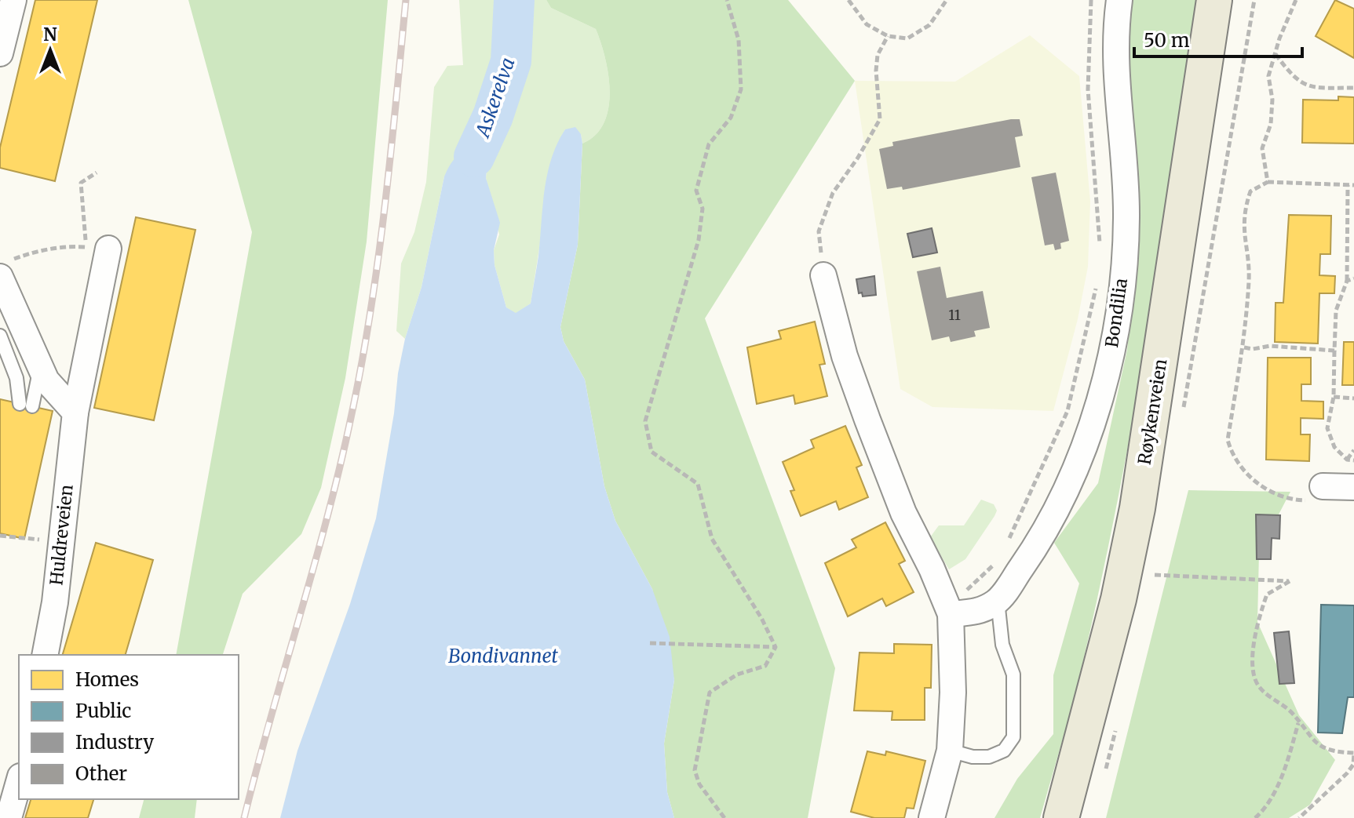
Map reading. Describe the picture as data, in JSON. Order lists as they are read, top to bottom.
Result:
{
  "streets": {
    "main road": ["Røykenveien"],
    "street": ["Bondilia", "Huldreveien"]
  },
  "water": ["Askerelva", "Bondivannet"],
  "house_numbers": ["11"],
  "legend": [
    "Homes",
    "Public",
    "Industry",
    "Other"
  ],
  "scale_bar": "50 m",
  "north": "top"
}
